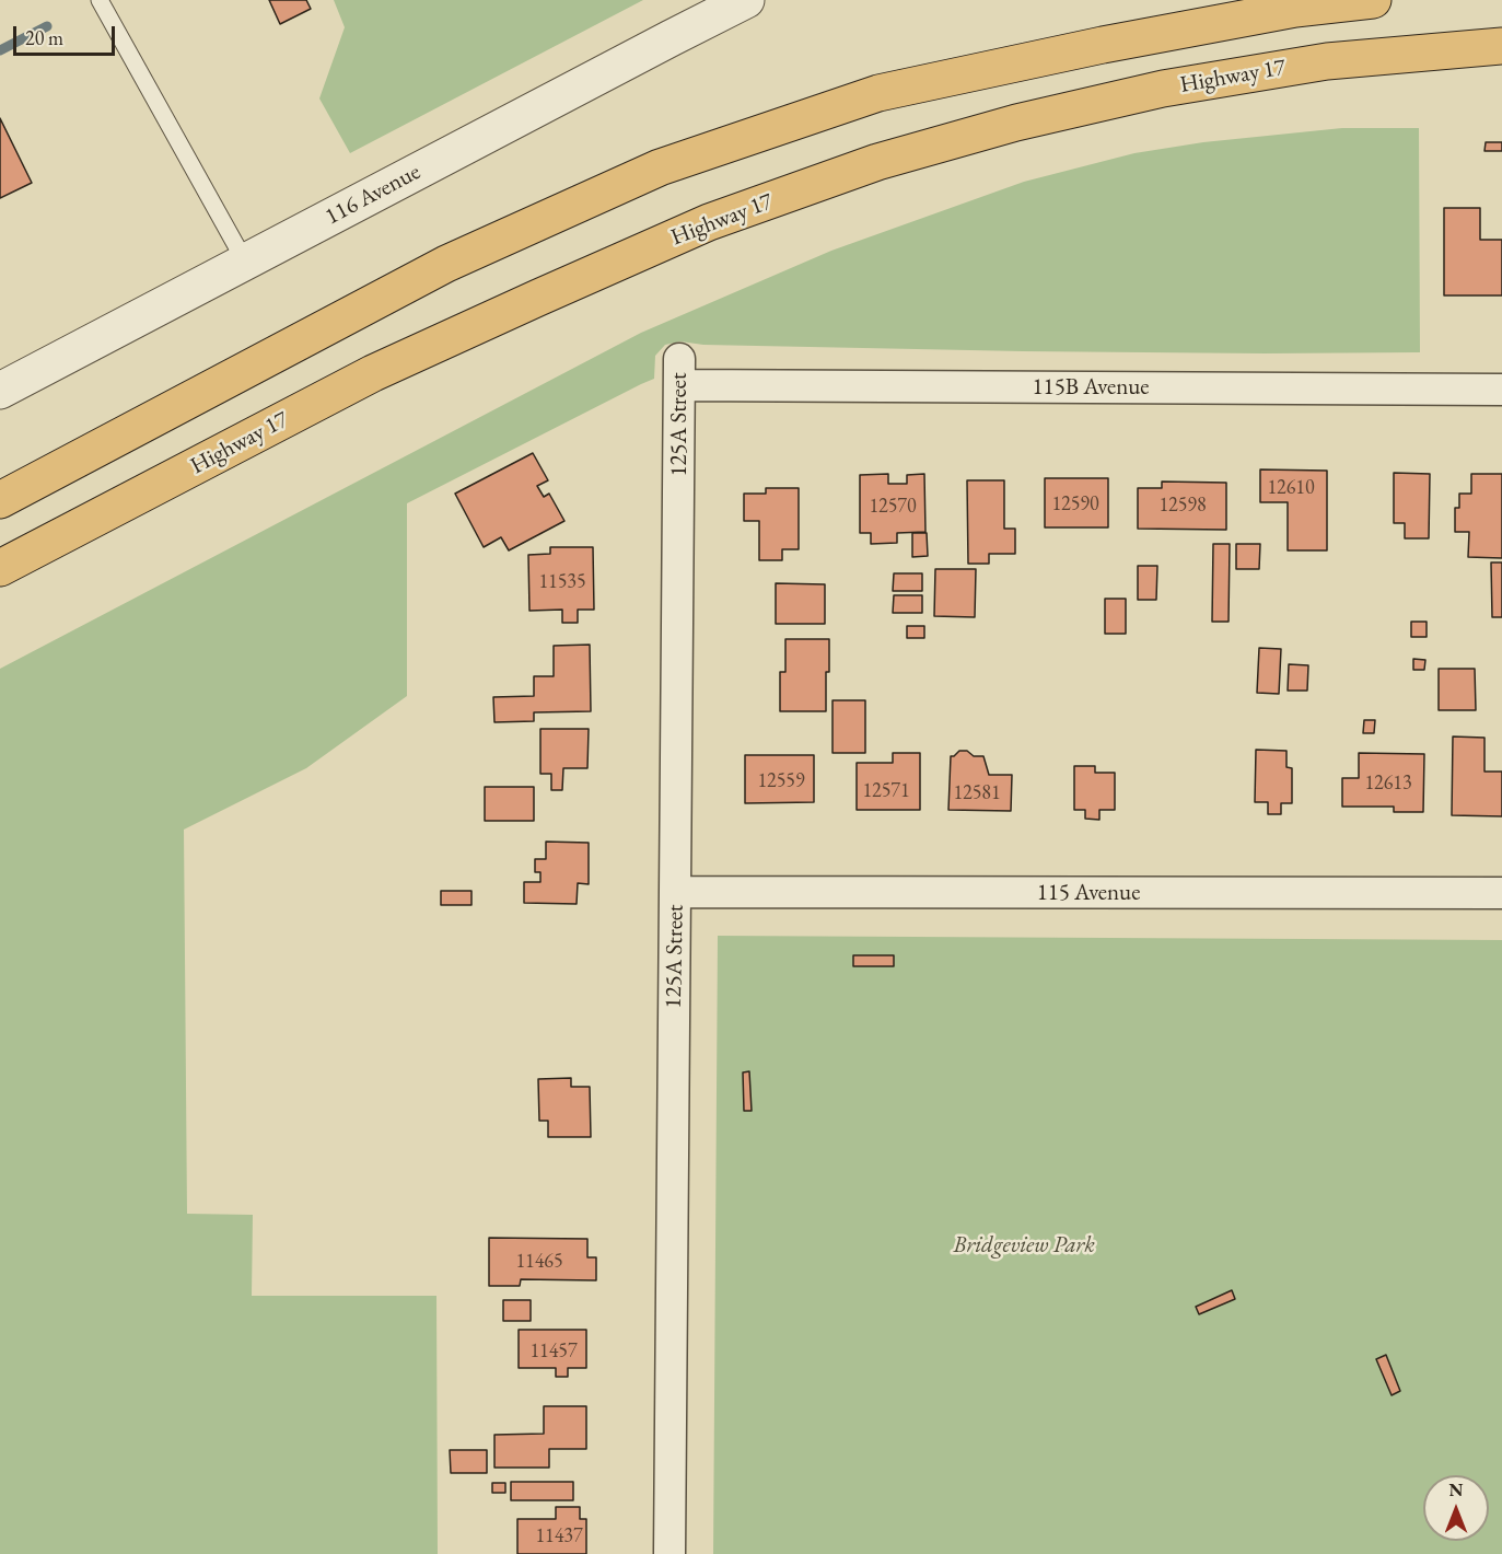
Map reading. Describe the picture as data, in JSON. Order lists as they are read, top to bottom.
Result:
{
  "streets": {
    "highway": ["Highway 17"],
    "street": [
      "116 Avenue",
      "115B Avenue",
      "125A Street",
      "115 Avenue"
    ]
  },
  "crossings": [
    ["115B Avenue", "125A Street"],
    ["125A Street", "115 Avenue"]
  ],
  "parks": ["Bridgeview Park"],
  "house_numbers": [
    "12610",
    "12590",
    "12598",
    "12570",
    "11535",
    "12559",
    "12613",
    "12571",
    "12581",
    "11465",
    "11457",
    "11437"
  ],
  "scale_bar": "20 m",
  "north": "top"
}
